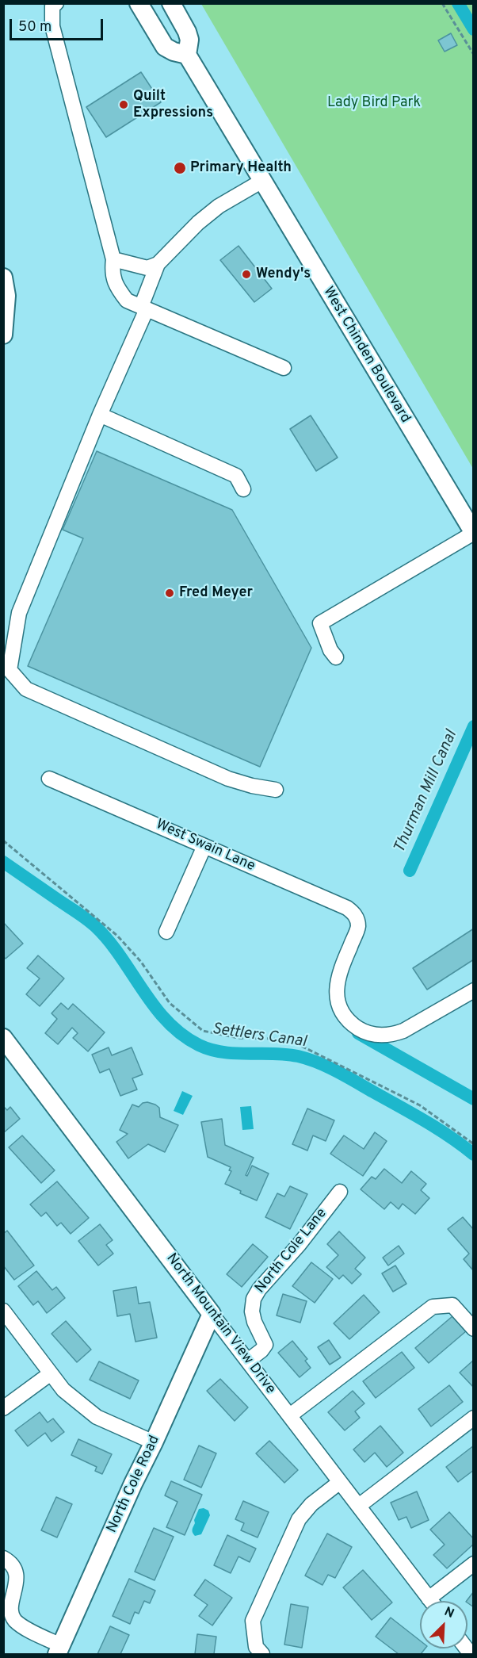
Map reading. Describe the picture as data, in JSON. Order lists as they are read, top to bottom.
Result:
{
  "streets": {
    "main road": ["West Chinden Boulevard", "North Mountain View Drive", "North Cole Road"],
    "street": ["West Swain Lane", "North Cole Lane"]
  },
  "crossings": [
    ["North Cole Lane", "North Mountain View Drive"],
    ["North Mountain View Drive", "North Cole Road"]
  ],
  "water": ["Thurman Mill Canal", "Settlers Canal"],
  "parks": ["Lady Bird Park"],
  "places": [
    "Quilt Expressions",
    "Primary Health",
    "Wendy's",
    "Fred Meyer"
  ],
  "scale_bar": "50 m",
  "north": "top right"
}
